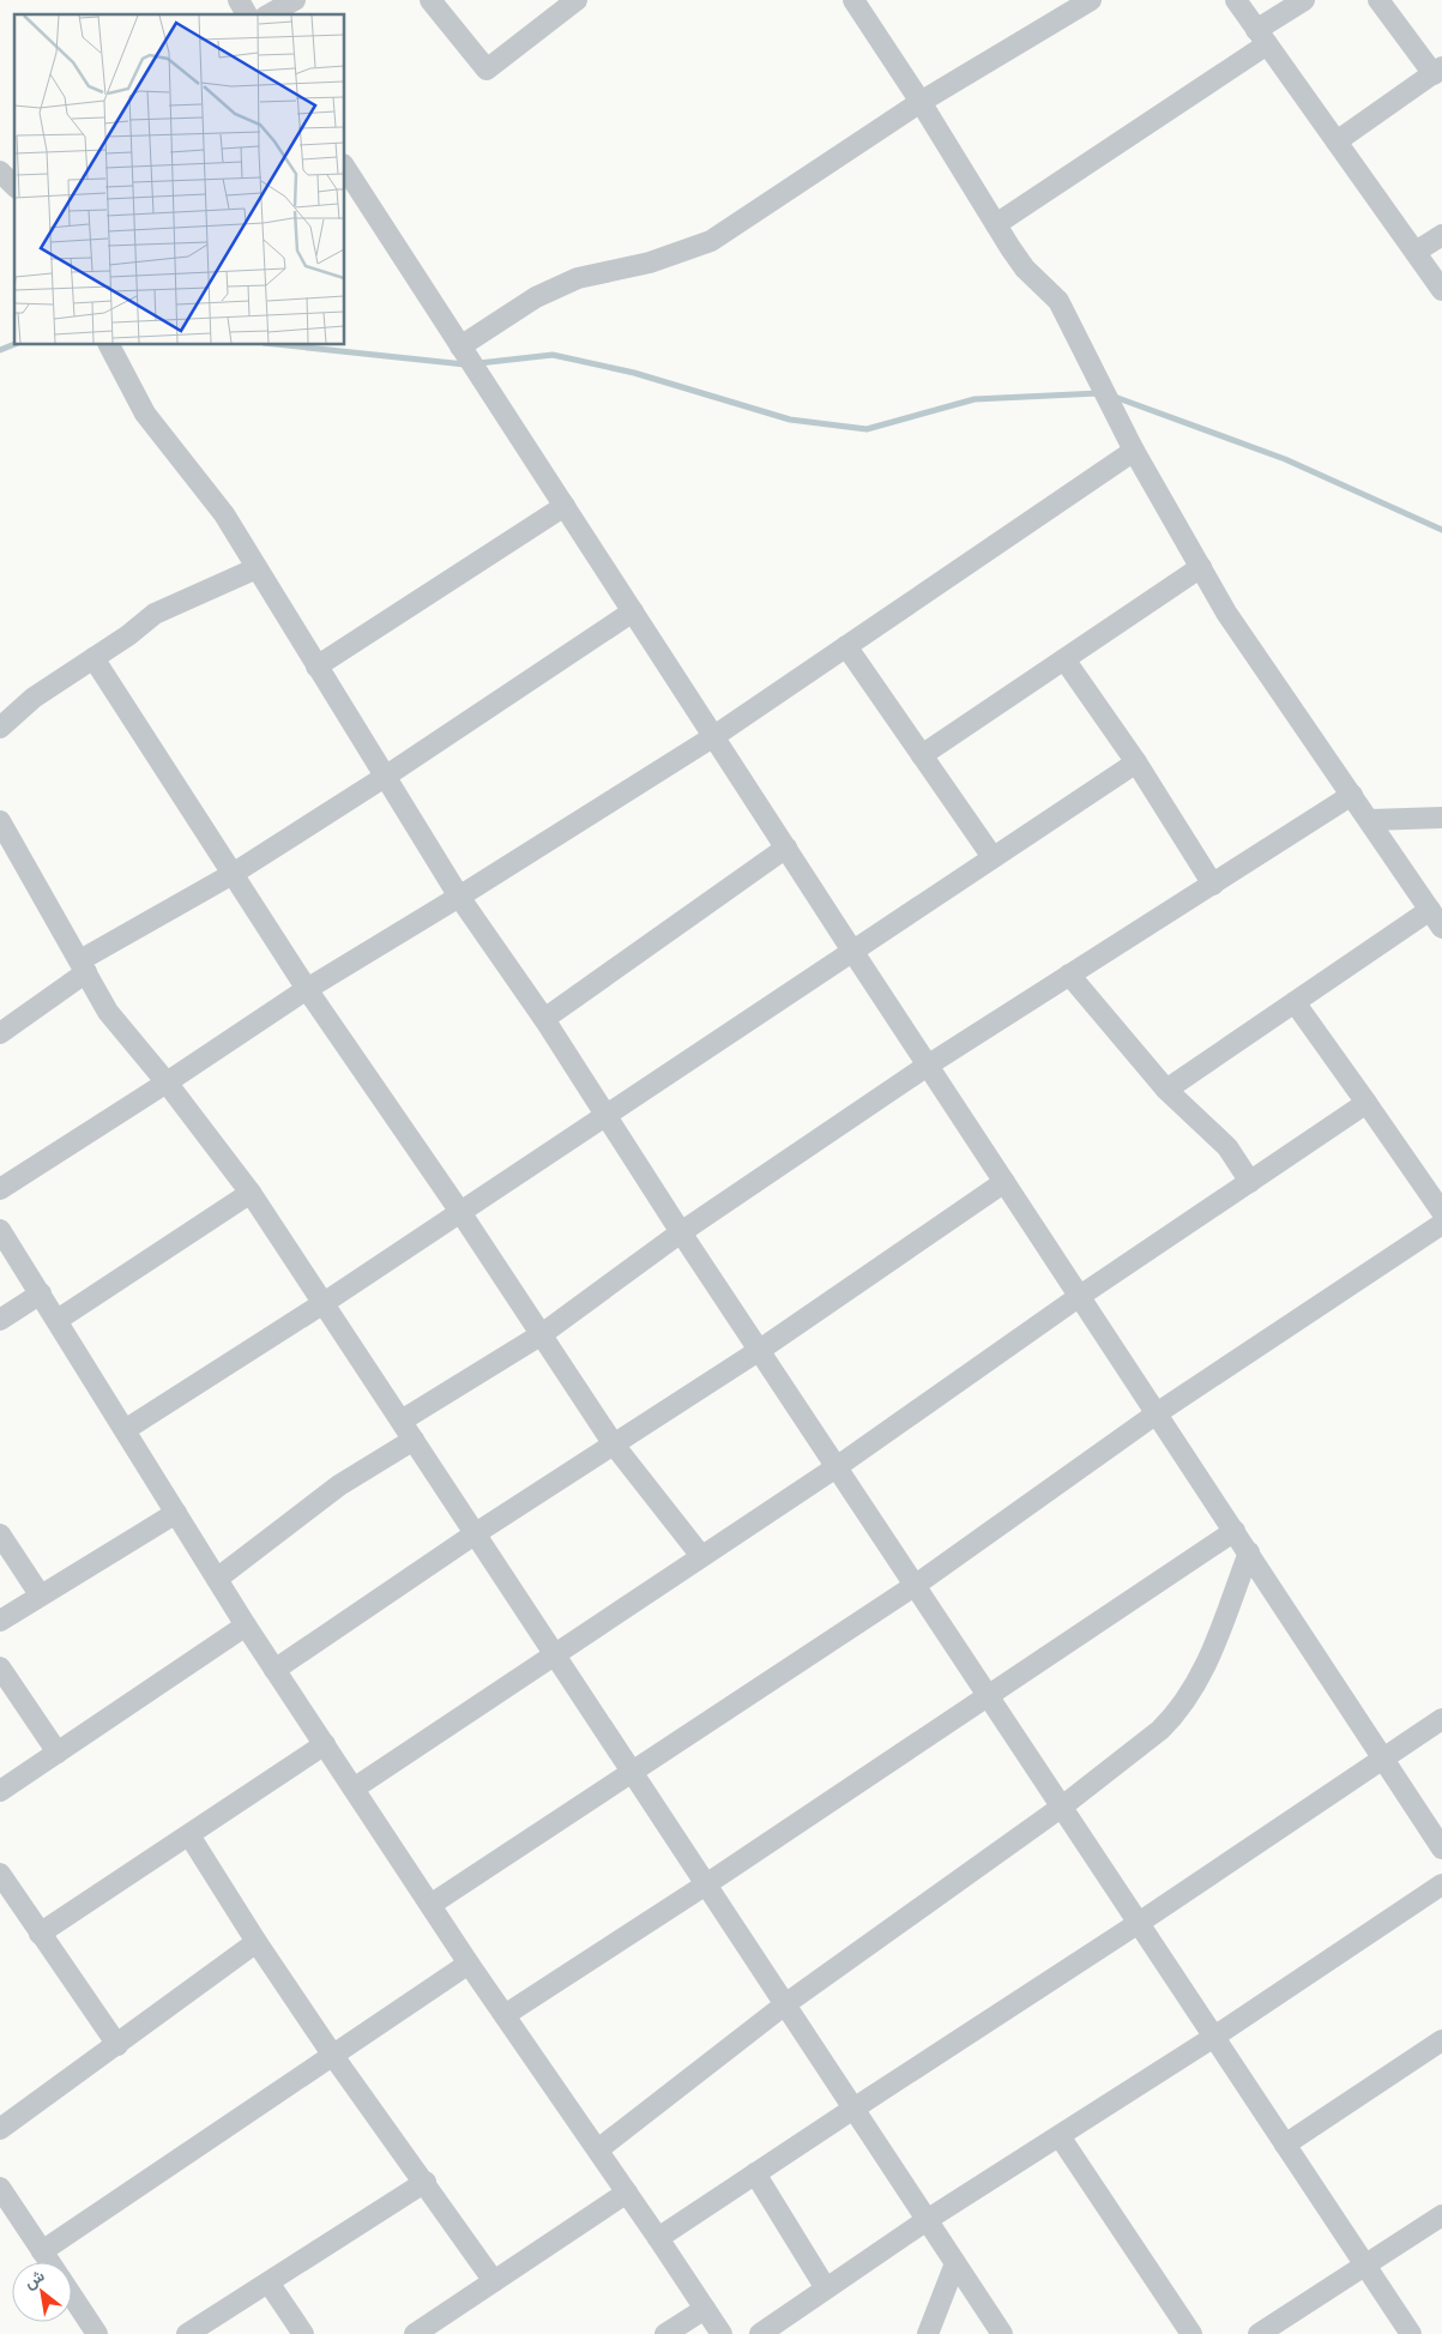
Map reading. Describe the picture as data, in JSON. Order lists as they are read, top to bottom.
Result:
{
  "north": "top left"
}
